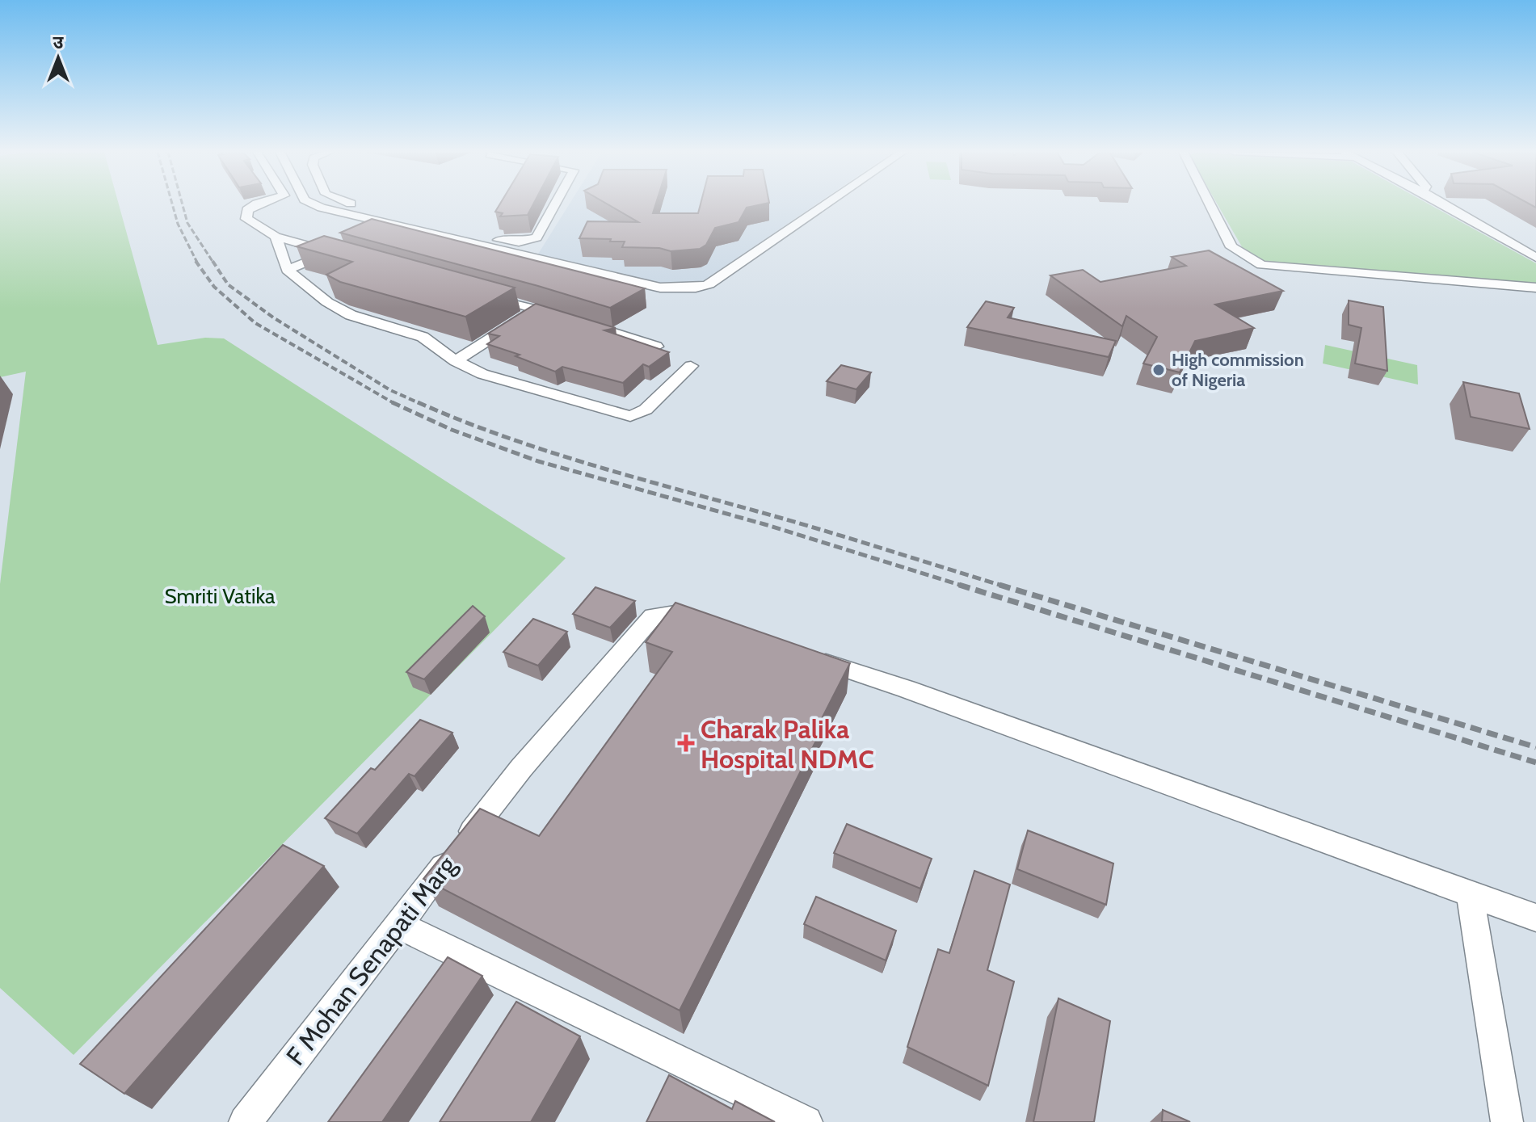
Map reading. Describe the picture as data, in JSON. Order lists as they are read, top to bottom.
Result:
{
  "streets": {
    "street": ["F Mohan Senapati Marg"]
  },
  "parks": ["Smriti Vatika"],
  "places": {
    "other": ["High commission of Nigeria"],
    "health": ["Charak Palika Hospital NDMC"]
  },
  "north": "top"
}
